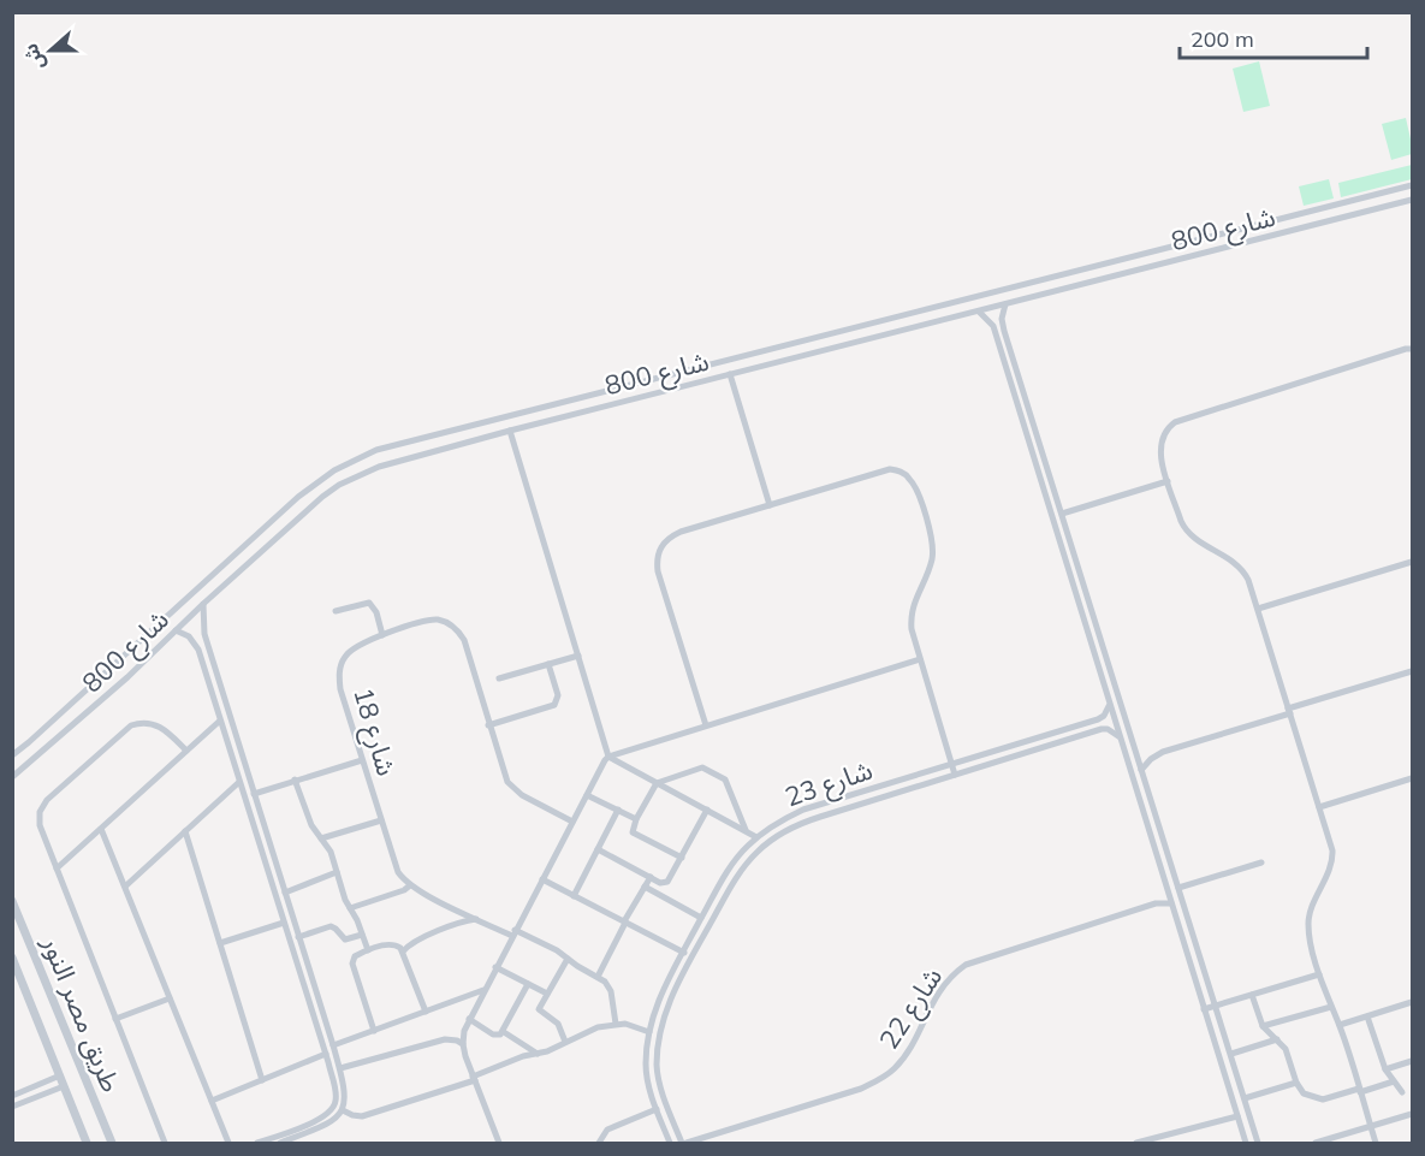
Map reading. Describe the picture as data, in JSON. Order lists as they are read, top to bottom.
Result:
{
  "streets": {
    "street": [
      "شارع 800",
      "شارع 18",
      "شارع 23",
      "شارع 22",
      "طريق مصر النور"
    ]
  },
  "crossings": [
    ["شارع 23", "شارع 22"]
  ],
  "scale_bar": "200 m",
  "north": "left"
}
